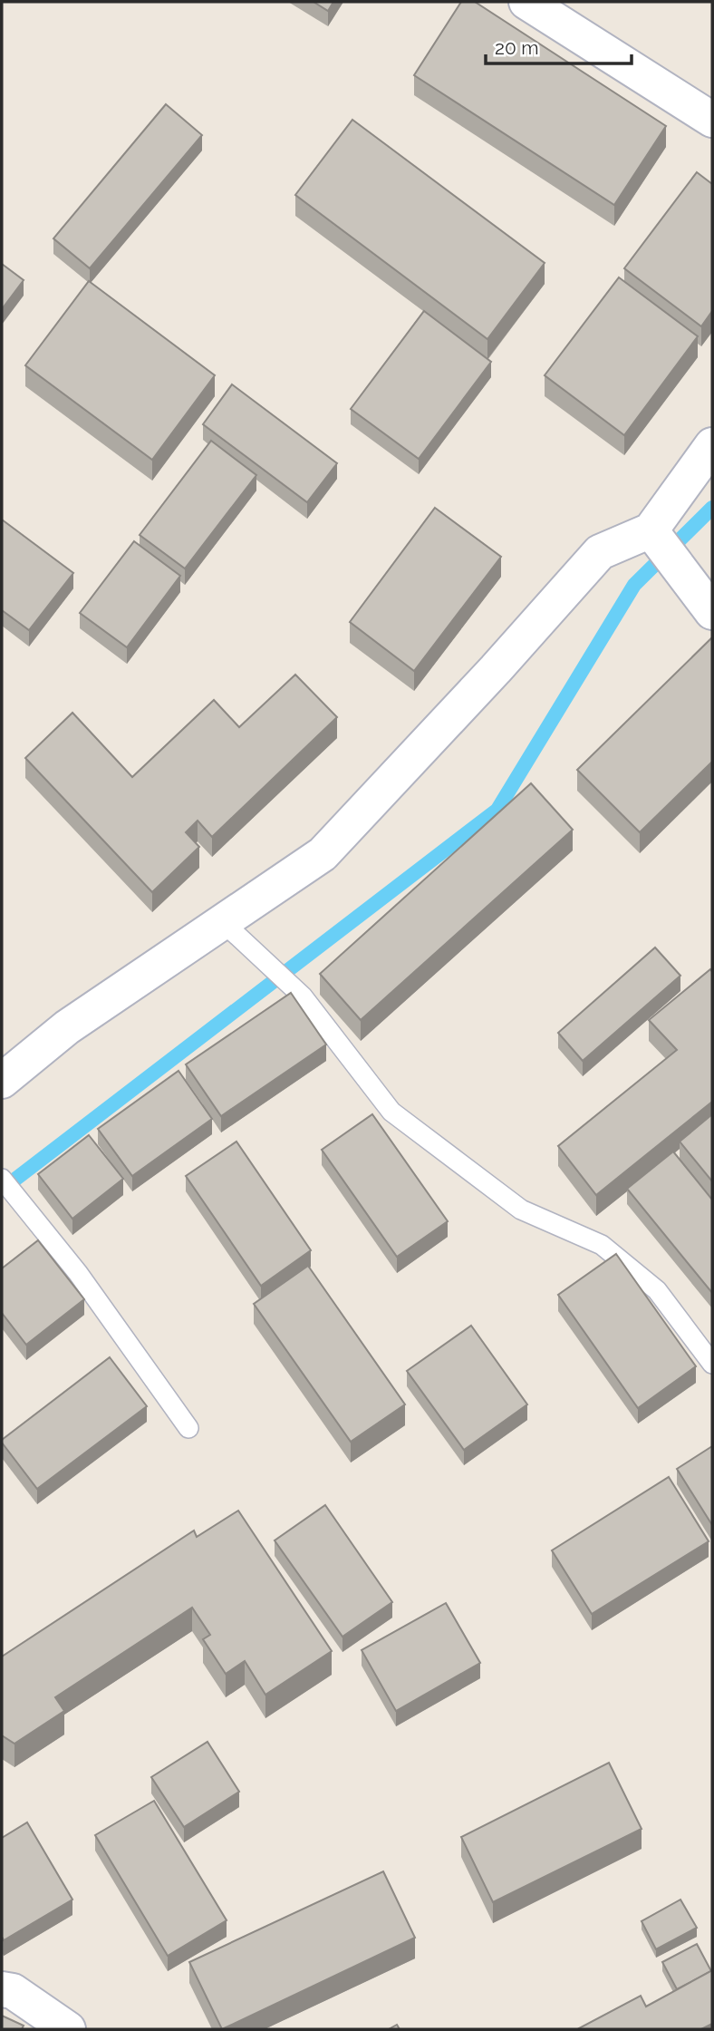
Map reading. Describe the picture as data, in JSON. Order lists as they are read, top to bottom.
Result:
{
  "scale_bar": "20 m"
}
